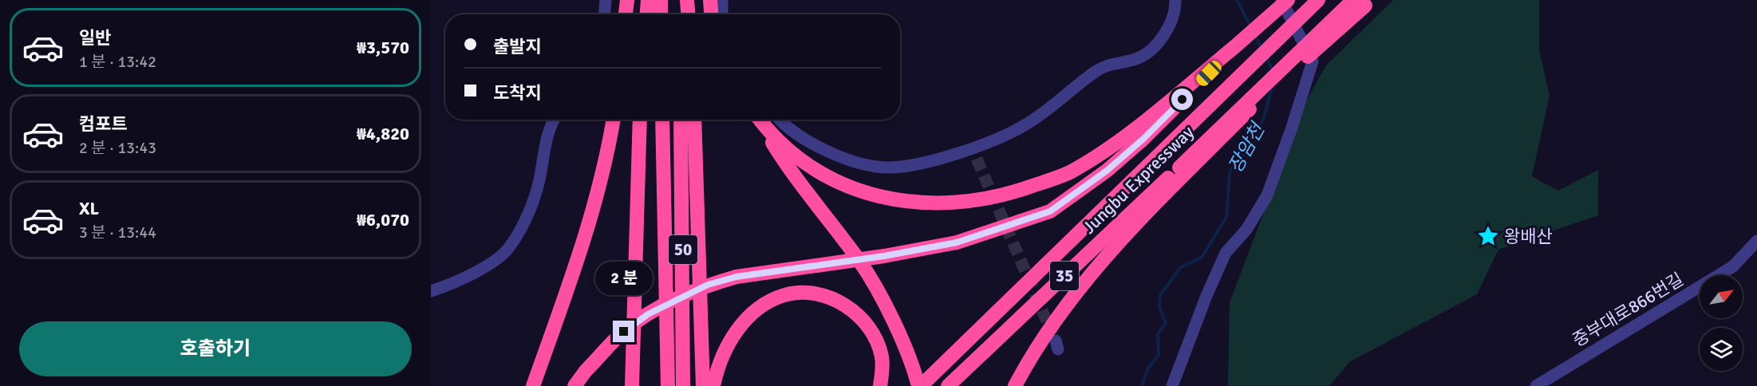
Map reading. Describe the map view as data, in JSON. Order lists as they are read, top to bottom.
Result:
{
  "streets": {
    "highway": ["Jungbu Expressway", "50", "35"],
    "street": ["중부대로866번길"]
  },
  "water": ["장암천"],
  "places": {
    "place": ["왕배산"]
  },
  "north": "top right",
  "page": {
    "list": [
      {
        "name": "일반",
        "note": "1 분 · 13:42",
        "value": "₩3,570"
      },
      {
        "name": "컴포트",
        "note": "2 분 · 13:43",
        "value": "₩4,820"
      },
      {
        "name": "XL",
        "note": "3 분 · 13:44",
        "value": "₩6,070"
      }
    ],
    "banner": ["출발지", "도착지"],
    "bubble": "2 분",
    "buttons": "호출하기"
  }
}
